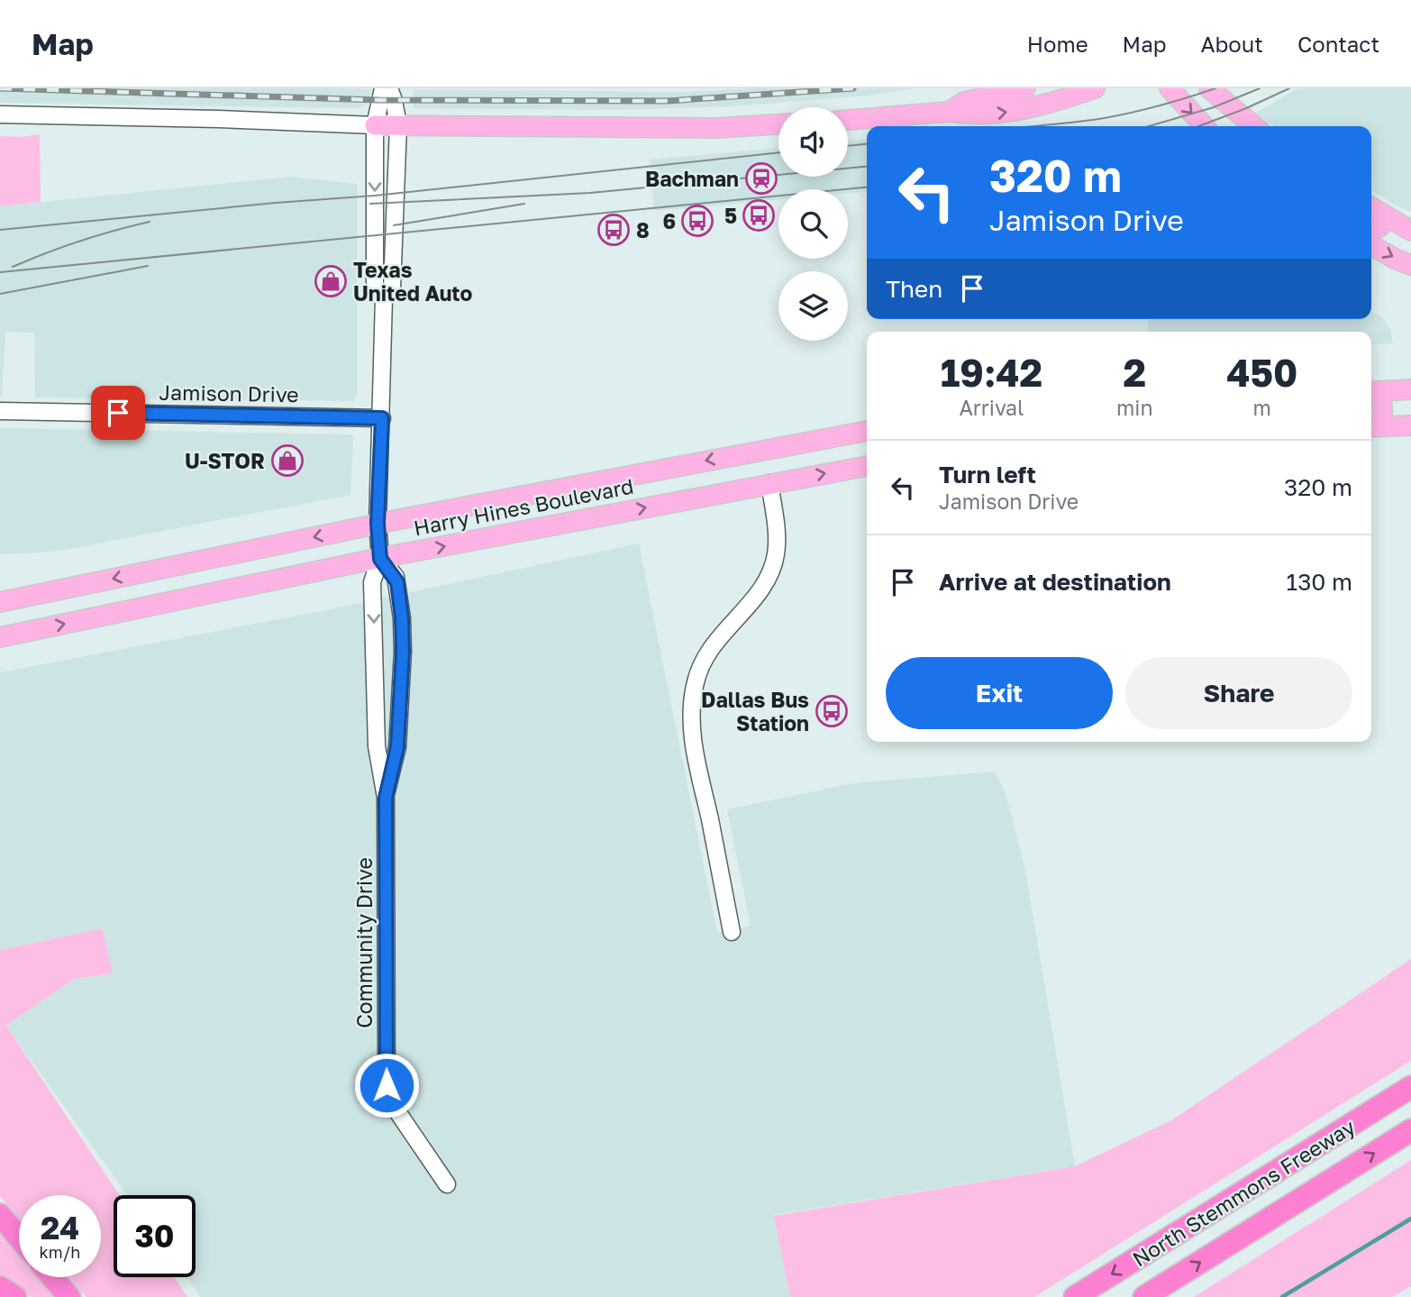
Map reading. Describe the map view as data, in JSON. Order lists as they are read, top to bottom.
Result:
{
  "streets": {
    "highway": ["North Stemmons Freeway"],
    "main road": ["Harry Hines Boulevard"],
    "street": ["Jamison Drive", "Community Drive"]
  },
  "crossings": [
    ["Jamison Drive", "Community Drive"],
    ["Harry Hines Boulevard", "Community Drive"]
  ],
  "places": {
    "station": ["Bachman"],
    "bus stop": [
      "5",
      "6",
      "8",
      "Dallas Bus Station"
    ],
    "shop": ["Texas United Auto", "U-STOR"]
  },
  "page": {
    "header": "Map",
    "nav": [
      "Home",
      "Map",
      "About",
      "Contact"
    ],
    "turn": ["320 m", "Jamison Drive"],
    "then": "Then",
    "eta": [
      "19:42",
      "Arrival",
      "2",
      "min",
      "450",
      "m"
    ],
    "list": [
      {
        "name": "Turn left",
        "note": "Jamison Drive",
        "value": "320 m"
      },
      {
        "name": "Arrive at destination",
        "value": "130 m"
      }
    ],
    "buttons": ["Exit", "Share"],
    "speed": "24 km/h",
    "limit": "30"
  }
}
